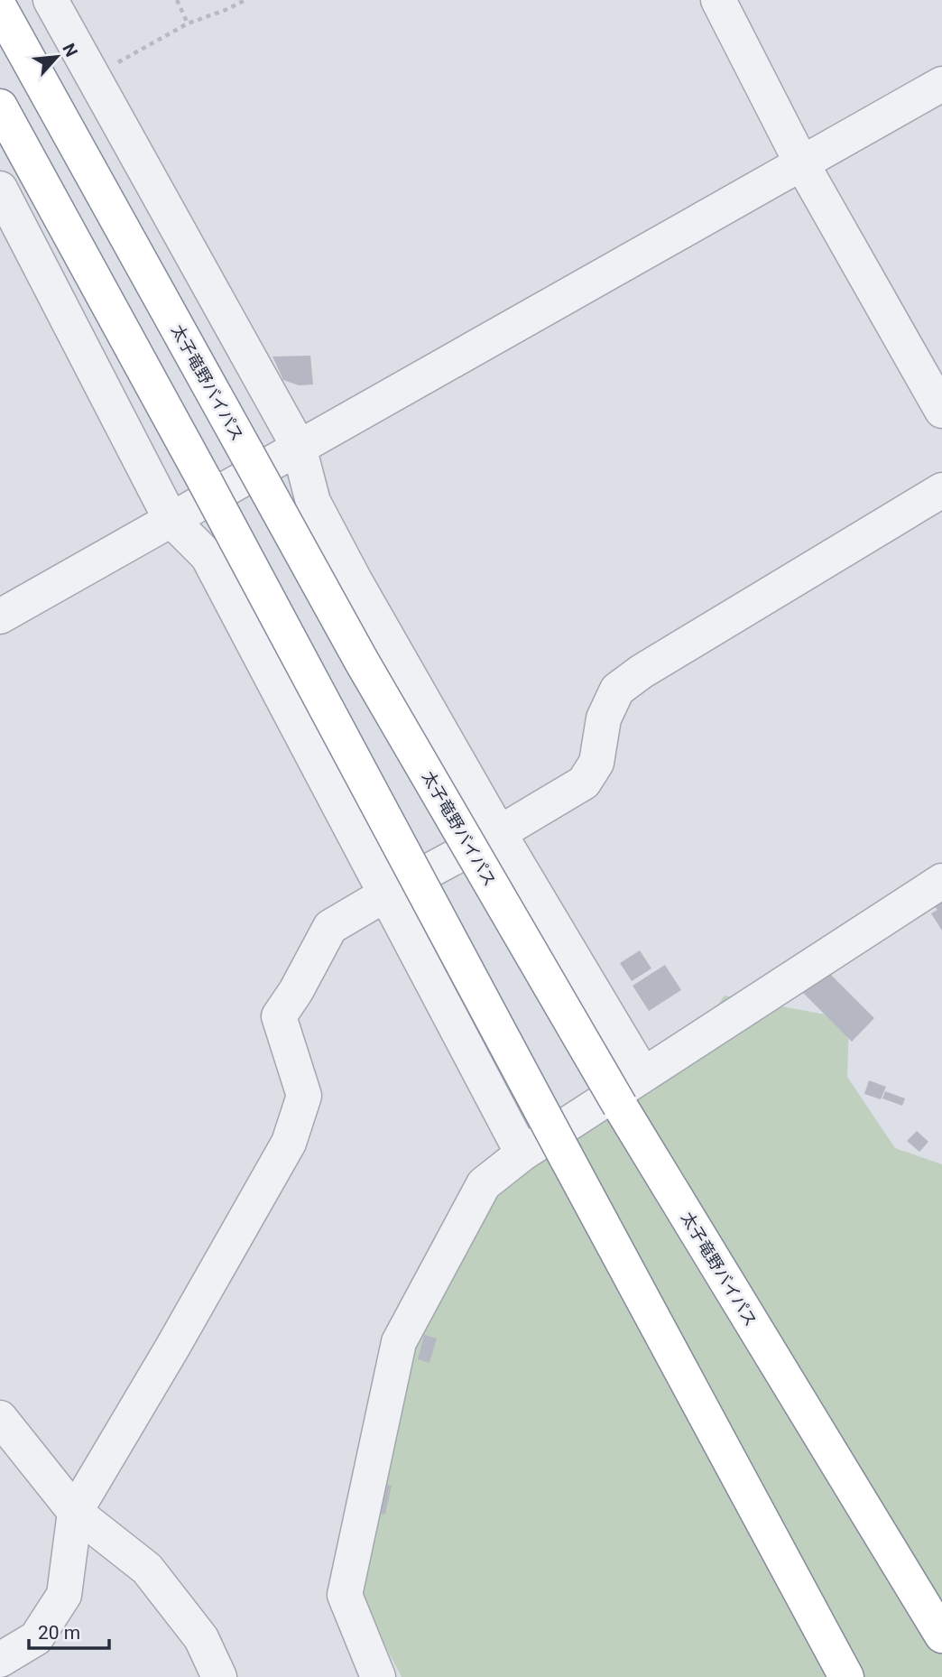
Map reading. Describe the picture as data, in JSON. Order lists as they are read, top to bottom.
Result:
{
  "streets": {
    "highway": ["太子竜野バイパス"]
  },
  "scale_bar": "20 m",
  "north": "top right"
}
